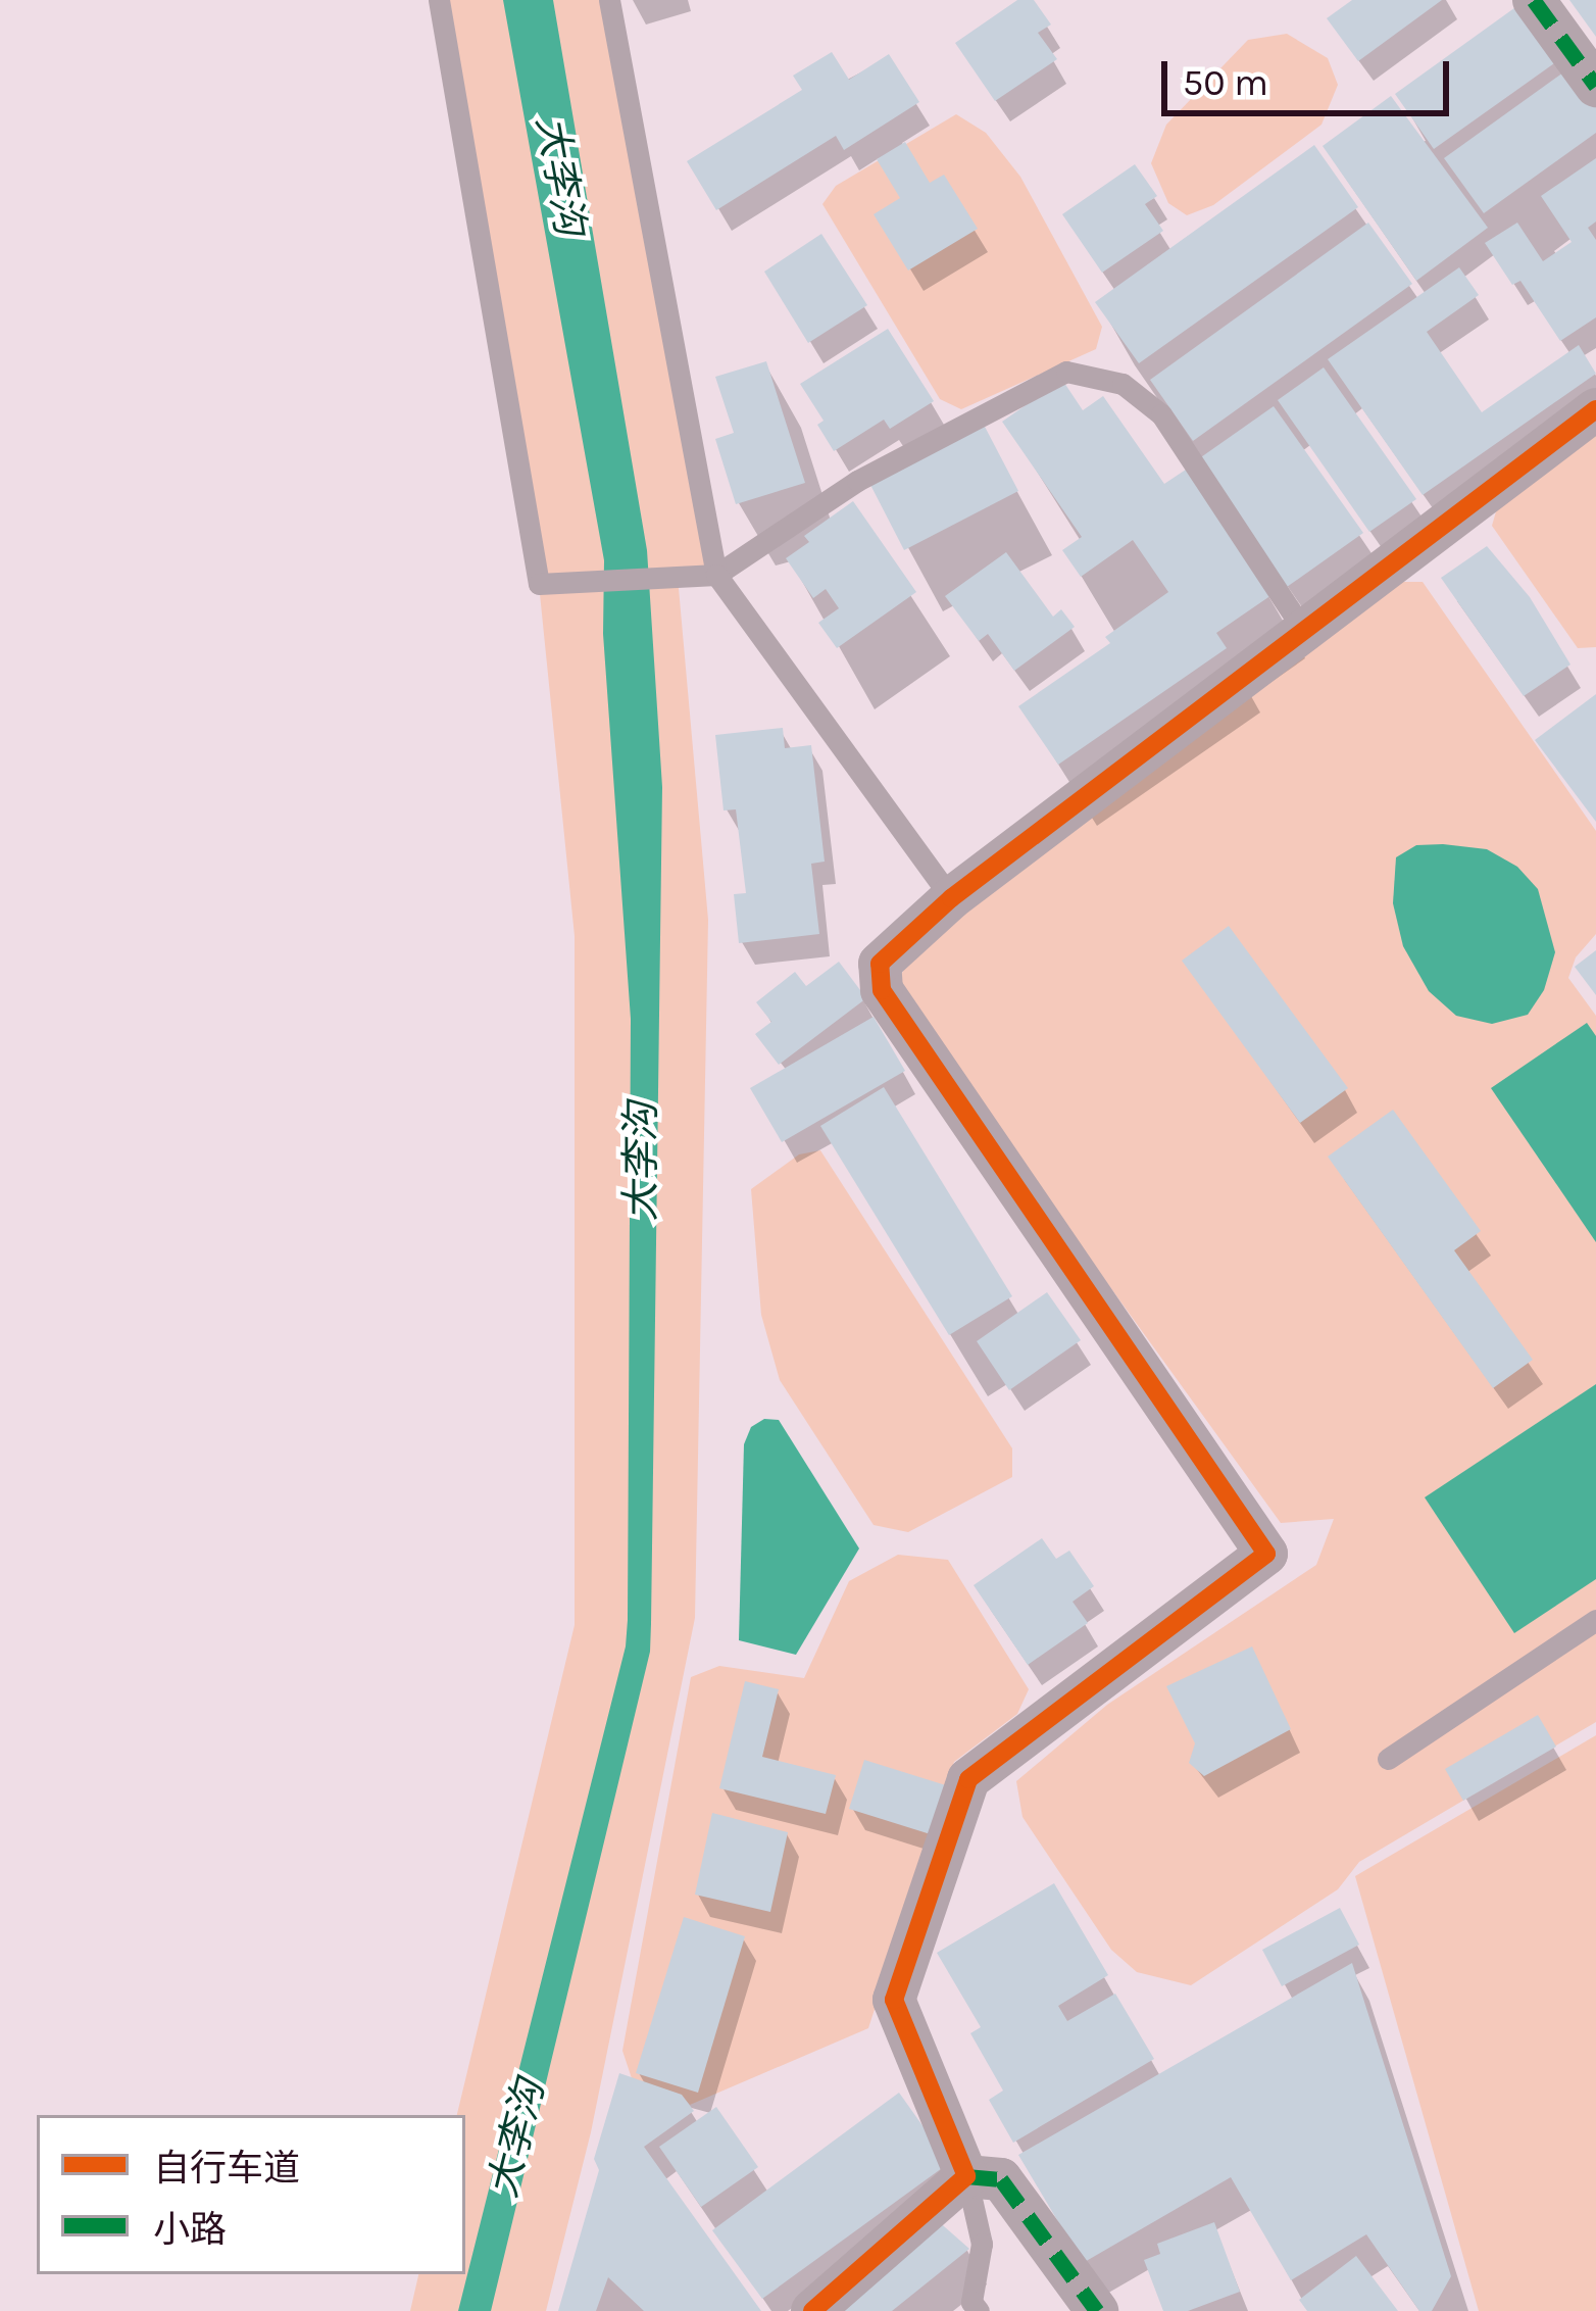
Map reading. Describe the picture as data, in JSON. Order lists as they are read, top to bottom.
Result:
{
  "water": ["大李沟"],
  "legend": ["自行车道", "小路"],
  "scale_bar": "50 m"
}
